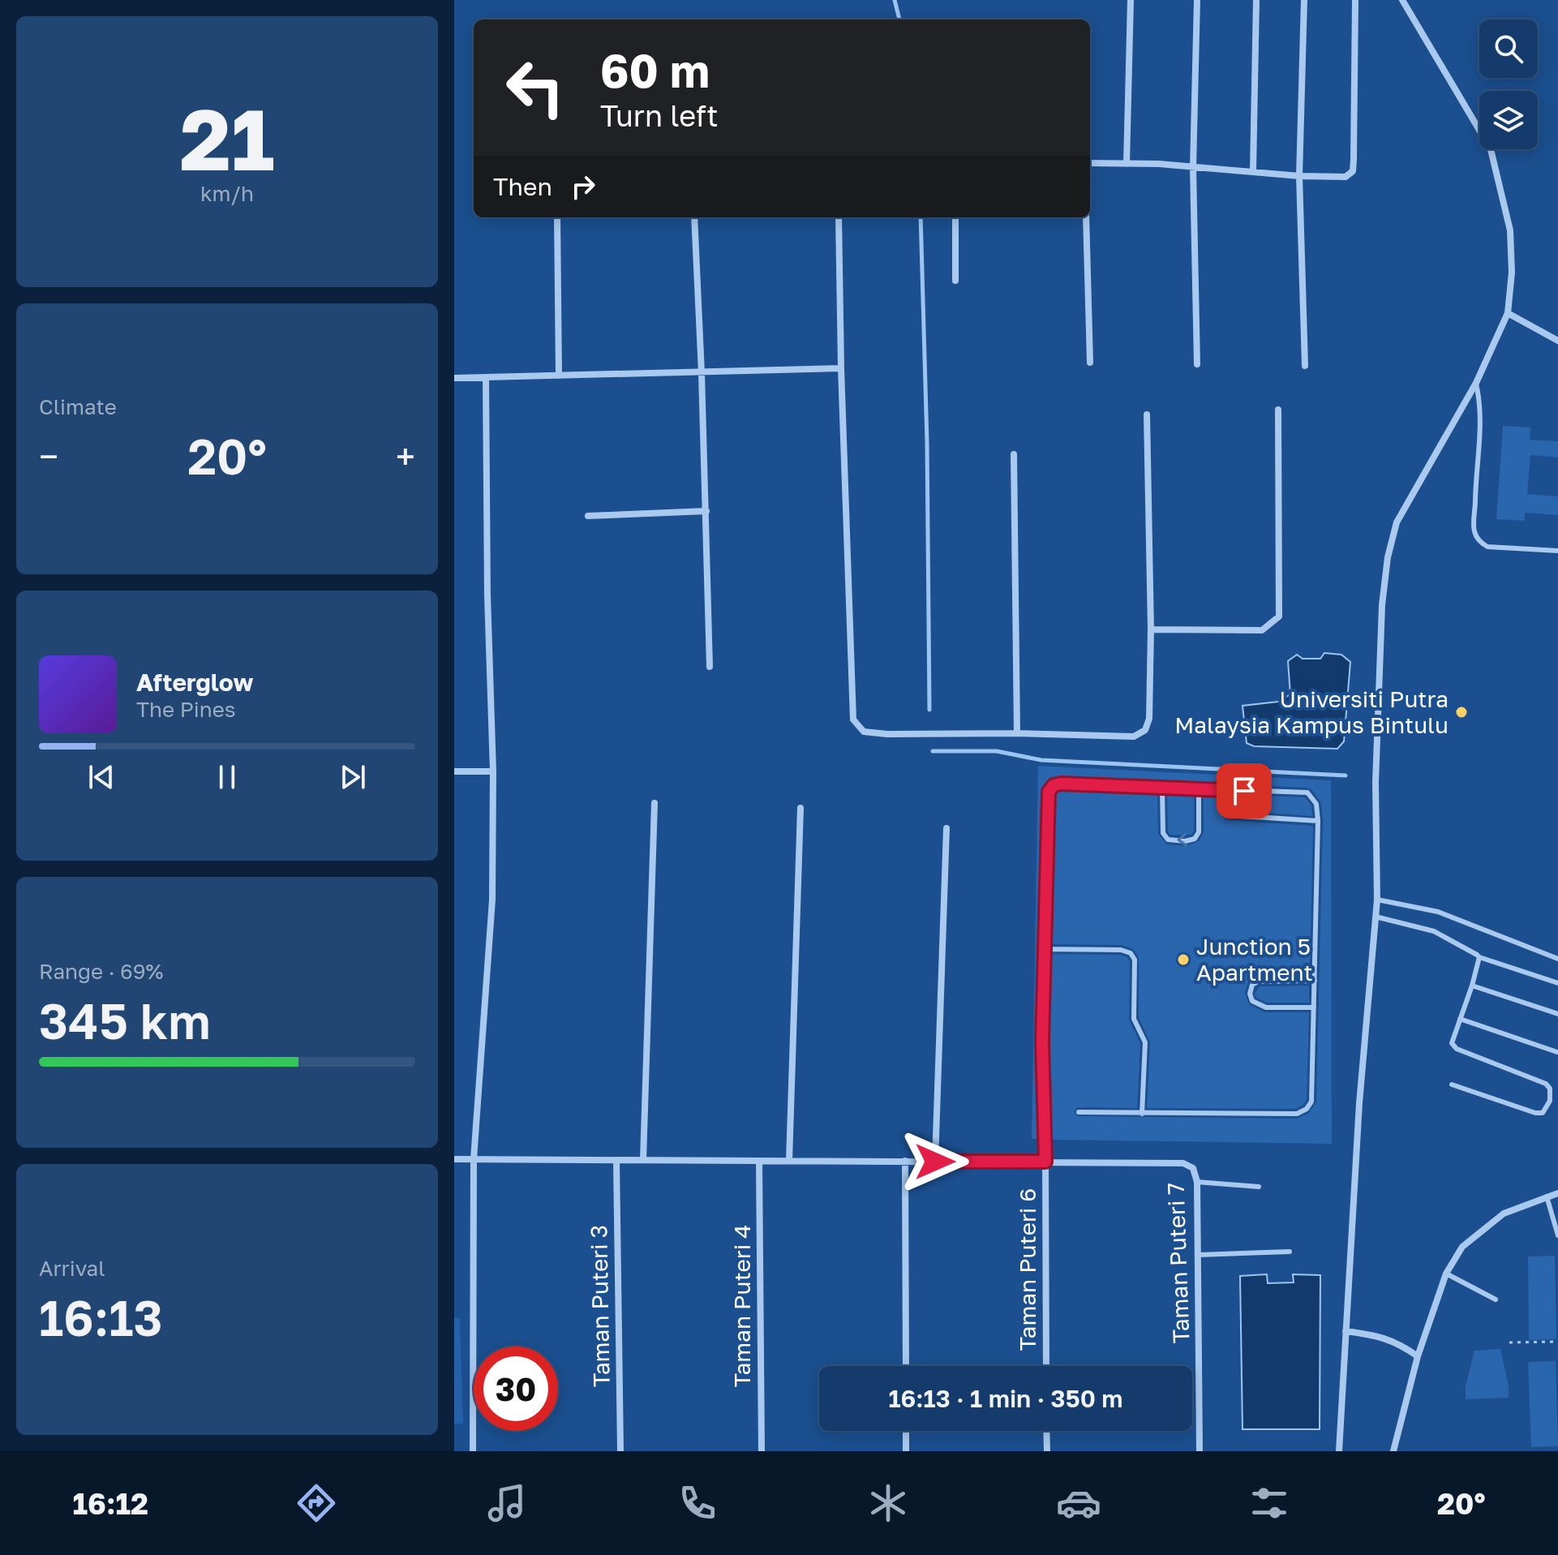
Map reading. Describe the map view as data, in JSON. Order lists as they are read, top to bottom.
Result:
{
  "streets": {
    "street": [
      "Taman Puteri 7",
      "Taman Puteri 6",
      "Taman Puteri 3",
      "Taman Puteri 4"
    ]
  },
  "crossings": [
    ["Taman Puteri 7", "Taman Puteri 6"],
    ["Taman Puteri 7", "Taman Puteri 3"],
    ["Taman Puteri 7", "Taman Puteri 4"]
  ],
  "places": ["Universiti Putra Malaysia Kampus Bintulu", "Junction 5 Apartment"],
  "page": {
    "tile": [
      ["21", "km/h"],
      "Climate",
      ["Range · 69%", "345 km"],
      ["Arrival", "16:13"]
    ],
    "turn": ["60 m", "Turn left"],
    "then": "Then",
    "heat": ["−", "20°", "+"],
    "song": ["Afterglow", "The Pines"],
    "limit": "30",
    "trip": "16:13 · 1 min · 350 m",
    "tabs": ["16:12", "20°"]
  }
}
